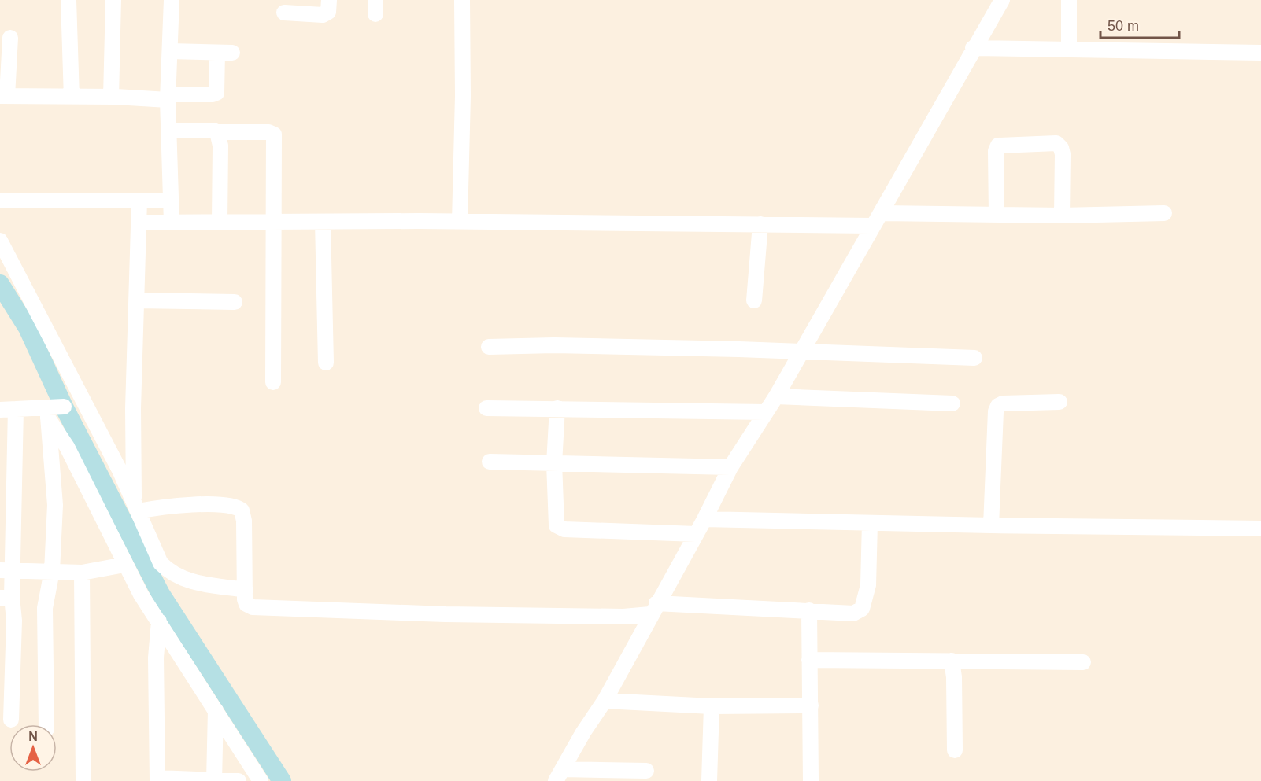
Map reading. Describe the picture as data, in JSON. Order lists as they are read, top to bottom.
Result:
{
  "scale_bar": "50 m",
  "north": "top"
}
